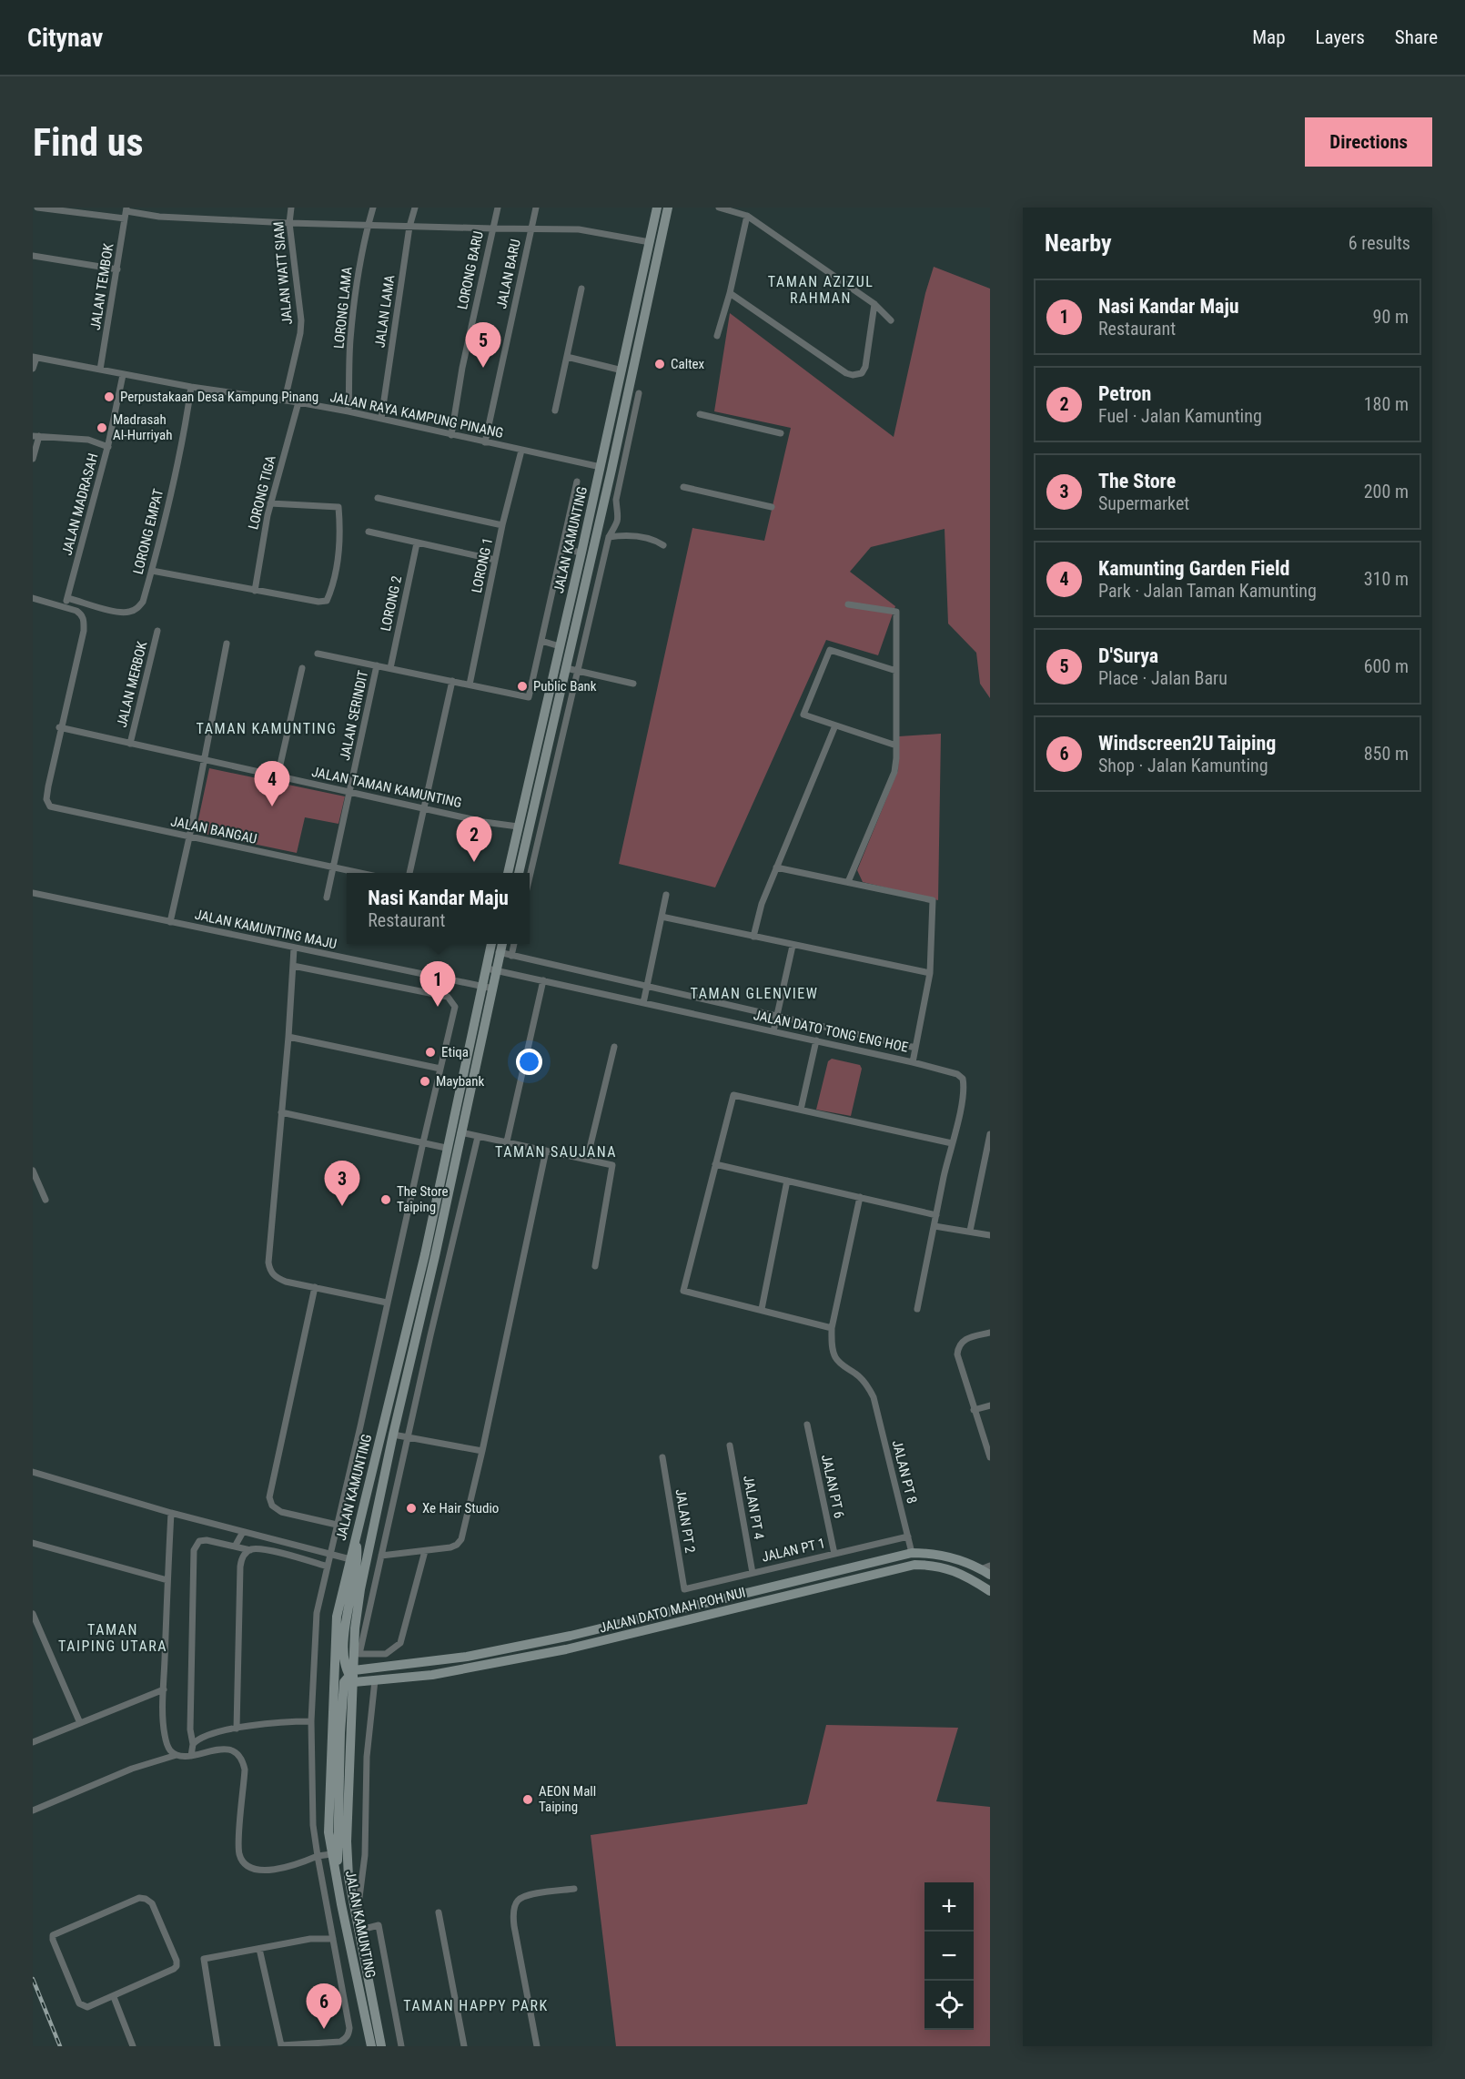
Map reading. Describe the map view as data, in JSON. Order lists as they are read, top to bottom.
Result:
{
  "streets": {
    "main road": ["JALAN KAMUNTING", "JALAN DATO MAH POH NUI"],
    "street": [
      "LORONG BARU",
      "JALAN WATT SIAM",
      "JALAN BARU",
      "JALAN TEMBOK",
      "LORONG LAMA",
      "JALAN LAMA",
      "JALAN RAYA KAMPUNG PINANG",
      "LORONG TIGA",
      "JALAN MADRASAH",
      "LORONG EMPAT",
      "LORONG 1",
      "LORONG 2",
      "JALAN MERBOK",
      "JALAN SERINDIT",
      "JALAN TAMAN KAMUNTING",
      "JALAN BANGAU",
      "JALAN KAMUNTING MAJU",
      "JALAN DATO TONG ENG HOE",
      "JALAN PT 8",
      "JALAN PT 6",
      "JALAN PT 4",
      "JALAN PT 2",
      "JALAN PT 1"
    ]
  },
  "crossings": [
    ["LORONG BARU", "JALAN RAYA KAMPUNG PINANG"],
    ["JALAN WATT SIAM", "JALAN RAYA KAMPUNG PINANG"],
    ["JALAN BARU", "JALAN RAYA KAMPUNG PINANG"],
    ["JALAN TEMBOK", "JALAN RAYA KAMPUNG PINANG"],
    ["LORONG LAMA", "JALAN RAYA KAMPUNG PINANG"],
    ["JALAN LAMA", "JALAN RAYA KAMPUNG PINANG"],
    ["JALAN RAYA KAMPUNG PINANG", "LORONG TIGA"],
    ["JALAN RAYA KAMPUNG PINANG", "JALAN MADRASAH"],
    ["JALAN RAYA KAMPUNG PINANG", "LORONG EMPAT"],
    ["JALAN RAYA KAMPUNG PINANG", "JALAN KAMUNTING"],
    ["JALAN RAYA KAMPUNG PINANG", "LORONG 1"],
    ["JALAN MADRASAH", "LORONG EMPAT"],
    ["JALAN KAMUNTING", "JALAN TAMAN KAMUNTING"],
    ["JALAN KAMUNTING", "JALAN KAMUNTING MAJU"],
    ["JALAN KAMUNTING", "JALAN DATO TONG ENG HOE"],
    ["JALAN KAMUNTING", "JALAN DATO MAH POH NUI"],
    ["JALAN MERBOK", "JALAN TAMAN KAMUNTING"],
    ["JALAN SERINDIT", "JALAN TAMAN KAMUNTING"],
    ["JALAN SERINDIT", "JALAN BANGAU"],
    ["JALAN TAMAN KAMUNTING", "JALAN BANGAU"],
    ["JALAN PT 8", "JALAN PT 1"],
    ["JALAN PT 8", "JALAN DATO MAH POH NUI"],
    ["JALAN PT 6", "JALAN PT 1"],
    ["JALAN PT 4", "JALAN PT 1"],
    ["JALAN PT 2", "JALAN PT 1"]
  ],
  "districts": [
    "TAMAN AZIZUL RAHMAN",
    "TAMAN KAMUNTING",
    "TAMAN GLENVIEW",
    "TAMAN SAUJANA",
    "TAMAN TAIPING UTARA",
    "TAMAN HAPPY PARK"
  ],
  "places": [
    "Caltex",
    "Perpustakaan Desa Kampung Pinang",
    "Madrasah Al-Hurriyah",
    "Public Bank",
    "Etiqa",
    "Maybank",
    "The Store Taiping",
    "Xe Hair Studio",
    "AEON Mall Taiping"
  ],
  "page": {
    "header": "Citynav",
    "nav": ["Map", "Layers", "Share"],
    "buttons": "Directions",
    "title": "Find us",
    "heading": ["Nearby", "6 results"],
    "list": [
      {
        "mark": "1",
        "name": "Nasi Kandar Maju",
        "note": "Restaurant",
        "value": "90 m"
      },
      {
        "mark": "2",
        "name": "Petron",
        "note": "Fuel · Jalan Kamunting",
        "value": "180 m"
      },
      {
        "mark": "3",
        "name": "The Store",
        "note": "Supermarket",
        "value": "200 m"
      },
      {
        "mark": "4",
        "name": "Kamunting Garden Field",
        "note": "Park · Jalan Taman Kamunting",
        "value": "310 m"
      },
      {
        "mark": "5",
        "name": "D'Surya",
        "note": "Place · Jalan Baru",
        "value": "600 m"
      },
      {
        "mark": "6",
        "name": "Windscreen2U Taiping",
        "note": "Shop · Jalan Kamunting",
        "value": "850 m"
      }
    ],
    "pins": [
      "5",
      "4",
      "2",
      "1",
      "3",
      "6"
    ],
    "popup": ["Nasi Kandar Maju", "Restaurant"],
    "map_buttons": ["+", "−"]
  }
}
